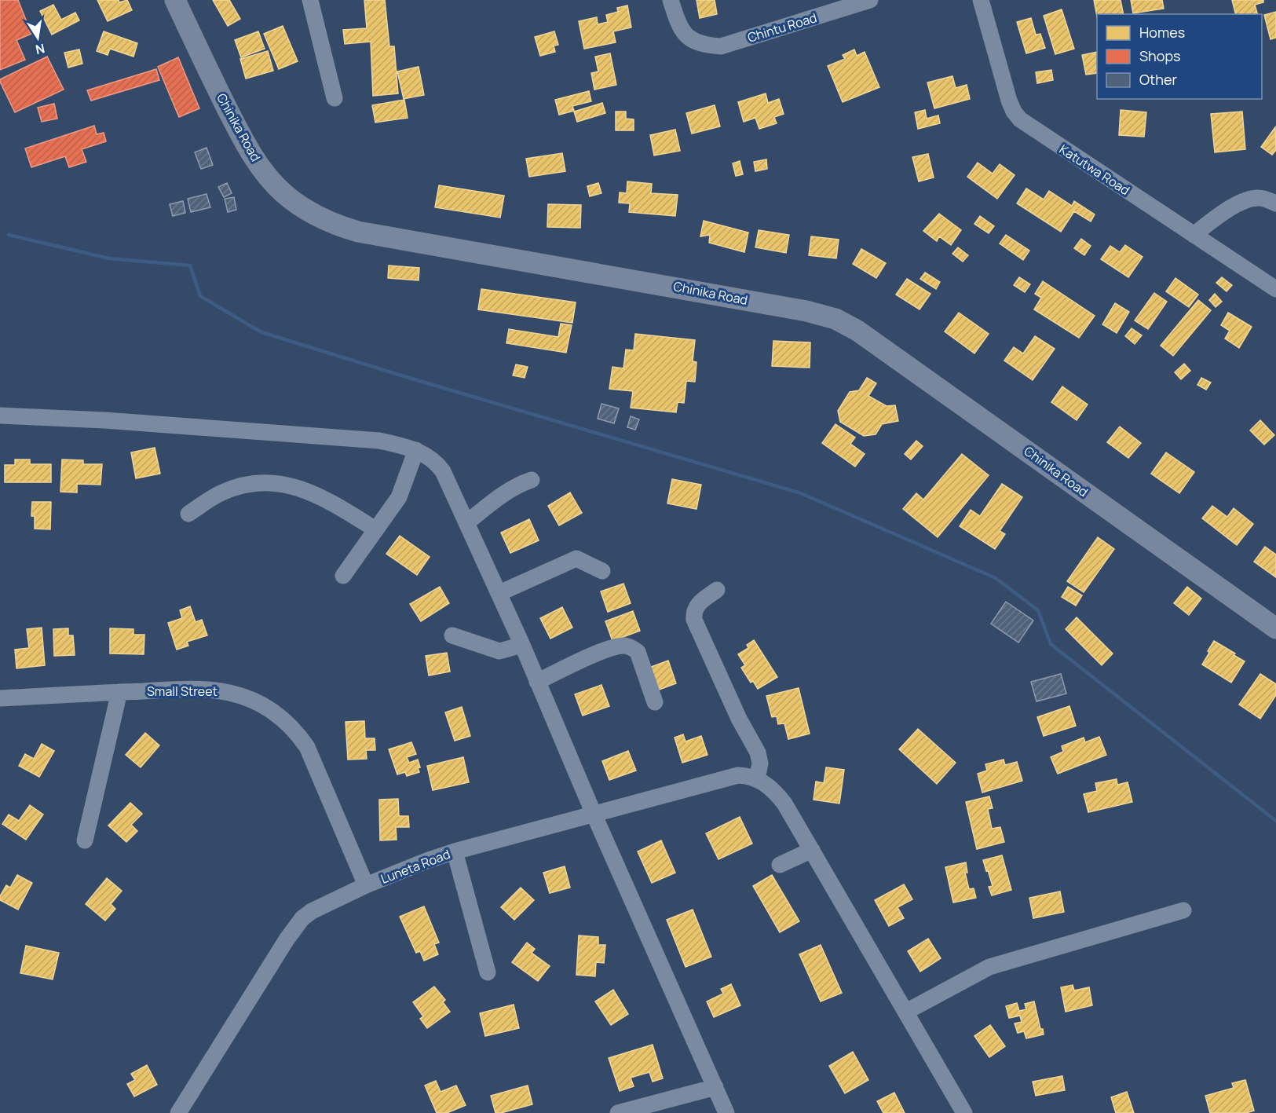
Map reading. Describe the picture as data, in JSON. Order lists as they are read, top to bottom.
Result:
{
  "streets": {
    "main road": ["Chinika Road"],
    "street": [
      "Chintu Road",
      "Katutwa Road",
      "Small Street",
      "Luneta Road"
    ]
  },
  "crossings": [
    ["Small Street", "Luneta Road"]
  ],
  "legend": ["Homes", "Shops", "Other"],
  "north": "bottom"
}
